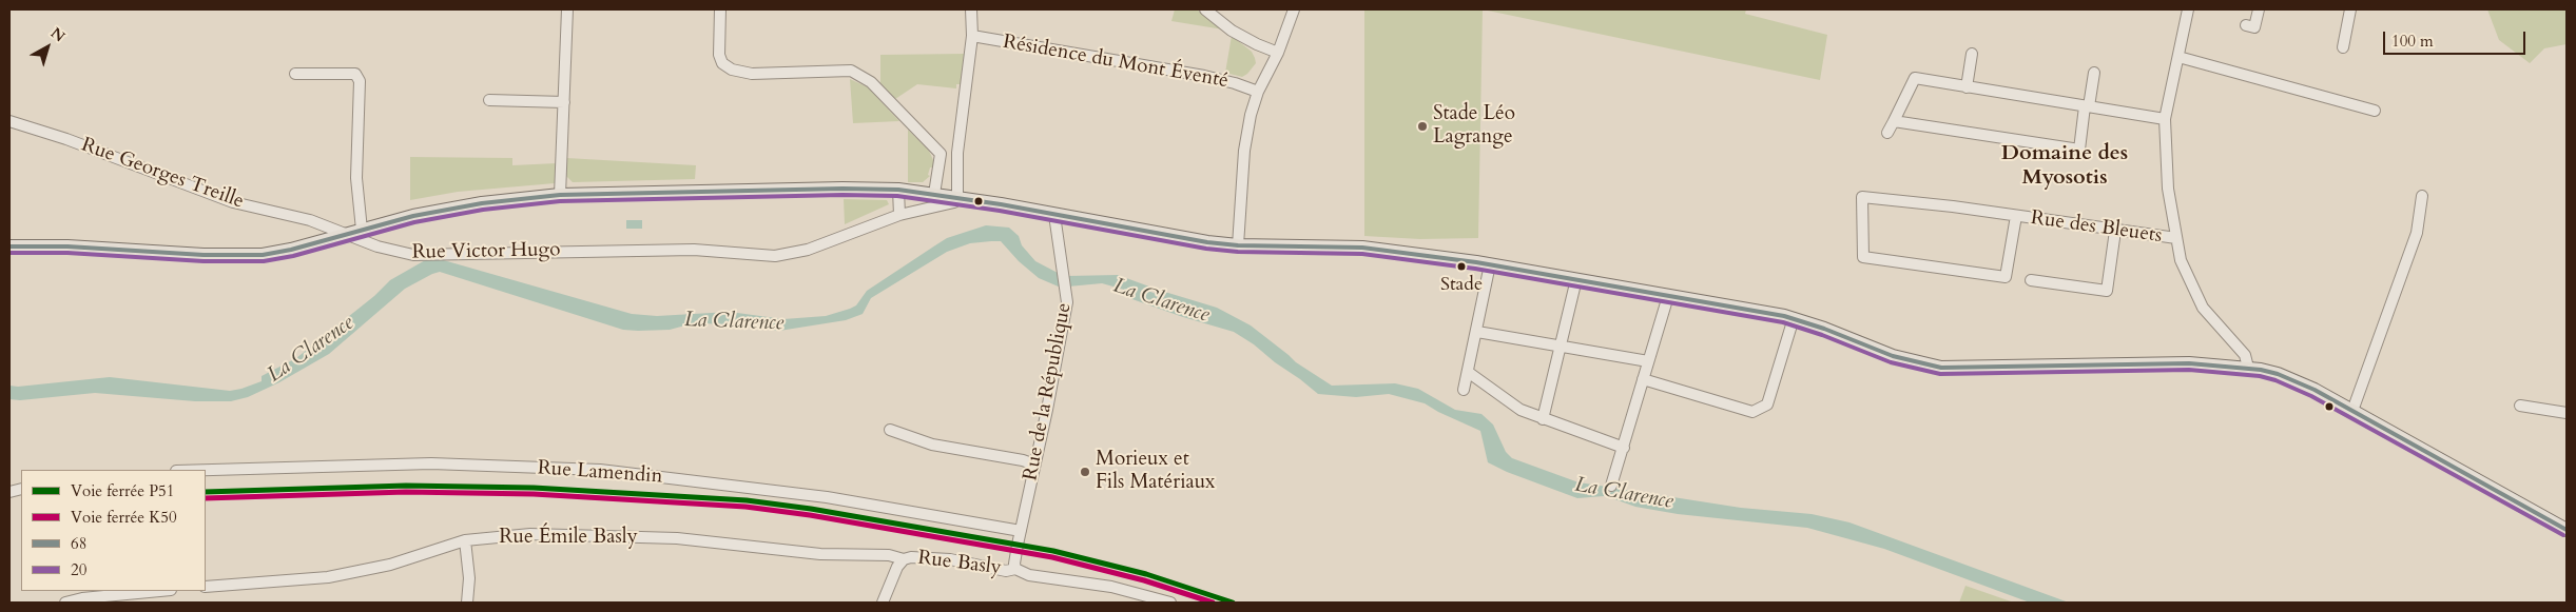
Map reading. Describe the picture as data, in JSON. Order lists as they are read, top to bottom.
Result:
{
  "streets": {
    "street": [
      "Résidence du Mont Éventé",
      "Rue Georges Treille",
      "Rue des Bleuets",
      "Rue Victor Hugo",
      "Rue de la République",
      "Rue Lamendin",
      "Rue Émile Basly",
      "Rue Basly"
    ]
  },
  "crossings": [
    ["Rue Georges Treille", "Rue Victor Hugo"],
    ["Rue de la République", "Rue Lamendin"],
    ["Rue de la République", "Rue Basly"],
    ["Rue Émile Basly", "Rue Basly"]
  ],
  "districts": ["Domaine des Myosotis"],
  "water": ["La Clarence"],
  "places": ["Stade Léo Lagrange", "Stade", "Morieux et Fils Matériaux"],
  "lines": [
    "transit line 68",
    "transit line 20",
    "rail line P51",
    "rail line K50"
  ],
  "legend": [
    "Voie ferrée P51",
    "Voie ferrée K50",
    "68",
    "20"
  ],
  "scale_bar": "100 m",
  "north": "top right"
}
